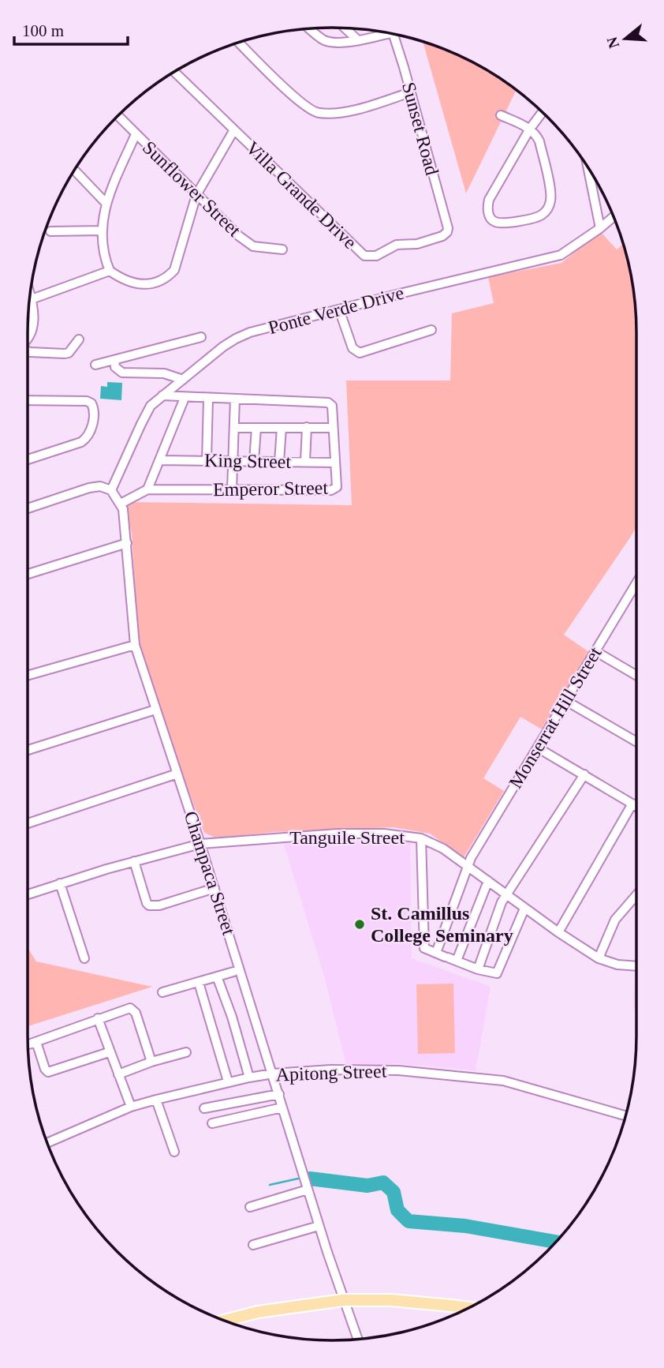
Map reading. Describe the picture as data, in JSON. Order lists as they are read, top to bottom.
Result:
{
  "streets": {
    "street": [
      "Sunset Road",
      "Sunflower Street",
      "Villa Grande Drive",
      "Ponte Verde Drive",
      "King Street",
      "Emperor Street",
      "Monserrat Hill Street",
      "Tanguile Street",
      "Champaca Street",
      "Apitong Street"
    ]
  },
  "crossings": [
    ["Sunset Road", "Villa Grande Drive"],
    ["Ponte Verde Drive", "Emperor Street"],
    ["Ponte Verde Drive", "Champaca Street"],
    ["King Street", "Emperor Street"],
    ["Emperor Street", "Champaca Street"],
    ["Monserrat Hill Street", "Tanguile Street"],
    ["Tanguile Street", "Champaca Street"],
    ["Champaca Street", "Apitong Street"]
  ],
  "places": ["St. Camillus College Seminary"],
  "scale_bar": "100 m",
  "north": "left"
}
